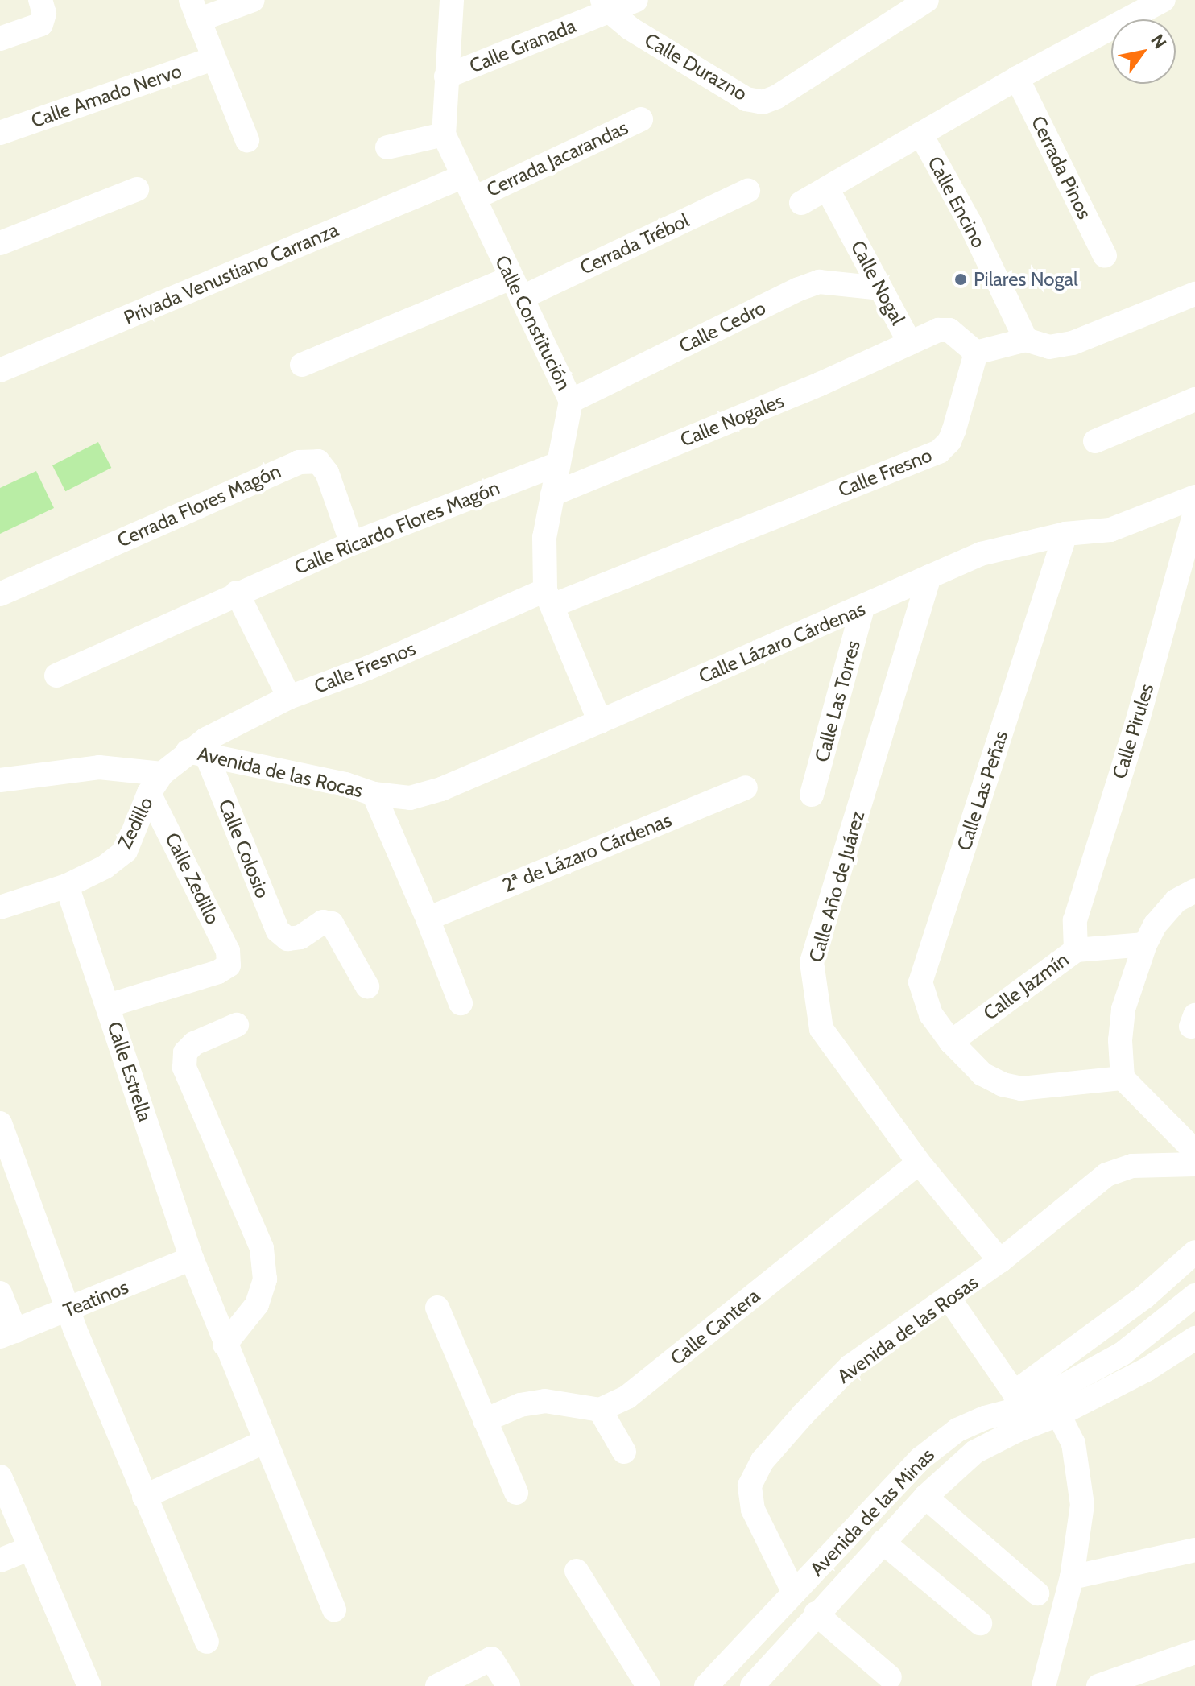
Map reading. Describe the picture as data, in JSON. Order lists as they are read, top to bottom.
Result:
{
  "streets": {
    "street": [
      "Calle Granada",
      "Calle Durazno",
      "Calle Amado Nervo",
      "Cerrada Jacarandas",
      "Cerrada Pinos",
      "Calle Encino",
      "Cerrada Trébol",
      "Privada Venustiano Carranza",
      "Calle Nogal",
      "Calle Constitución",
      "Calle Cedro",
      "Calle Nogales",
      "Calle Fresno",
      "Cerrada Flores Magón",
      "Calle Ricardo Flores Magón",
      "Calle Lázaro Cárdenas",
      "Calle Fresnos",
      "Calle Las Torres",
      "Calle Pirules",
      "Avenida de las Rocas",
      "Calle Las Peñas",
      "Zedillo",
      "Calle Colosio",
      "2ª de Lázaro Cárdenas",
      "Calle Zedillo",
      "Calle Año de Juárez",
      "Calle Jazmín",
      "Calle Estrella",
      "Teatinos",
      "Calle Cantera",
      "Avenida de las Rosas",
      "Avenida de las Minas"
    ]
  },
  "crossings": [
    ["Calle Granada", "Calle Durazno"],
    ["Calle Granada", "Calle Constitución"],
    ["Cerrada Jacarandas", "Calle Constitución"],
    ["Cerrada Trébol", "Calle Constitución"],
    ["Privada Venustiano Carranza", "Calle Constitución"],
    ["Calle Nogal", "Calle Cedro"],
    ["Calle Nogal", "Calle Nogales"],
    ["Calle Nogal", "Calle Fresno"],
    ["Calle Constitución", "Calle Cedro"],
    ["Calle Constitución", "Calle Nogales"],
    ["Calle Constitución", "Calle Fresno"],
    ["Calle Constitución", "Calle Ricardo Flores Magón"],
    ["Calle Constitución", "Calle Lázaro Cárdenas"],
    ["Calle Constitución", "Calle Fresnos"],
    ["Calle Fresno", "Calle Fresnos"],
    ["Cerrada Flores Magón", "Calle Ricardo Flores Magón"],
    ["Calle Lázaro Cárdenas", "Calle Las Torres"],
    ["Calle Lázaro Cárdenas", "Avenida de las Rocas"],
    ["Calle Lázaro Cárdenas", "Calle Las Peñas"],
    ["Calle Lázaro Cárdenas", "Calle Año de Juárez"],
    ["Calle Fresnos", "Avenida de las Rocas"],
    ["Calle Fresnos", "Zedillo"],
    ["Calle Fresnos", "Calle Colosio"],
    ["Calle Pirules", "Calle Jazmín"],
    ["Avenida de las Rocas", "Zedillo"],
    ["Avenida de las Rocas", "Calle Colosio"],
    ["Calle Las Peñas", "Calle Jazmín"],
    ["Zedillo", "Calle Colosio"],
    ["Zedillo", "Calle Zedillo"],
    ["Zedillo", "Calle Estrella"],
    ["Calle Zedillo", "Calle Estrella"],
    ["Calle Año de Juárez", "Calle Cantera"],
    ["Calle Año de Juárez", "Avenida de las Rosas"],
    ["Calle Estrella", "Teatinos"],
    ["Avenida de las Rosas", "Avenida de las Minas"]
  ],
  "places": ["Pilares Nogal"],
  "north": "top right"
}
